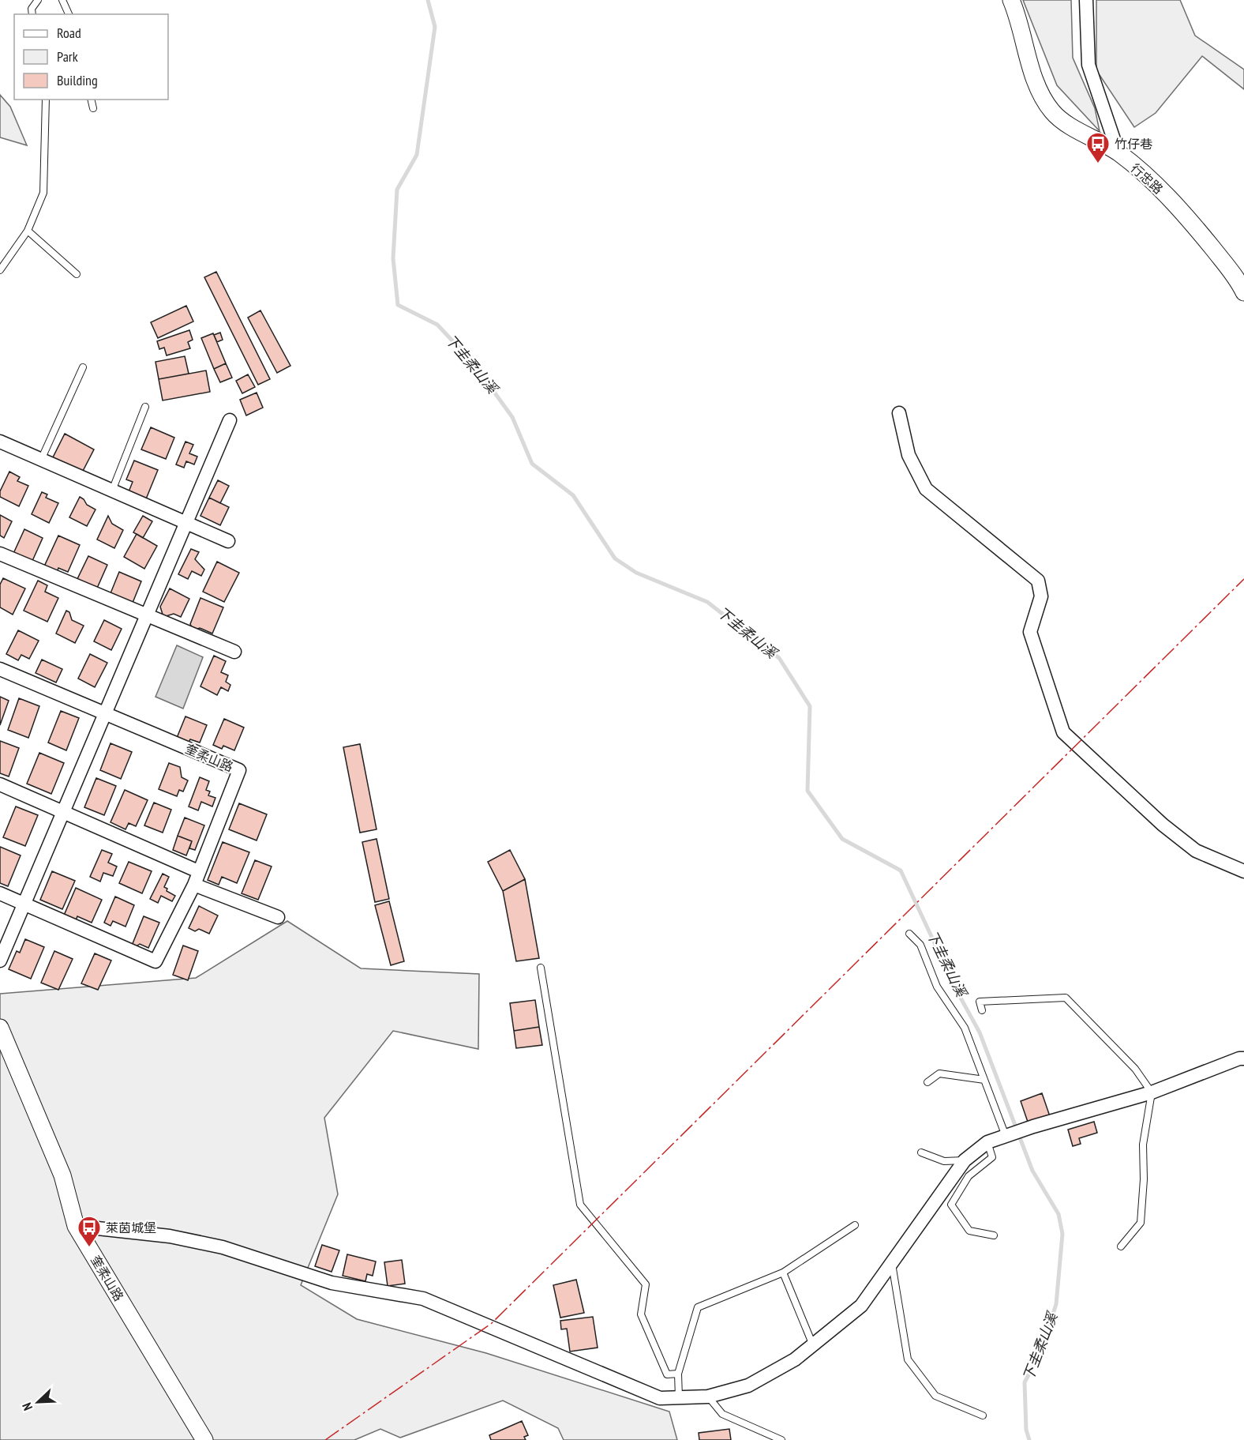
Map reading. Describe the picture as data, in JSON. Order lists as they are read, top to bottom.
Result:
{
  "streets": {
    "street": ["行忠路", "奎柔山路"]
  },
  "water": ["下圭柔山溪"],
  "places": {
    "bus stop": ["竹仔巷", "萊茵城堡"]
  },
  "legend": ["Road", "Park", "Building"],
  "north": "bottom left"
}
